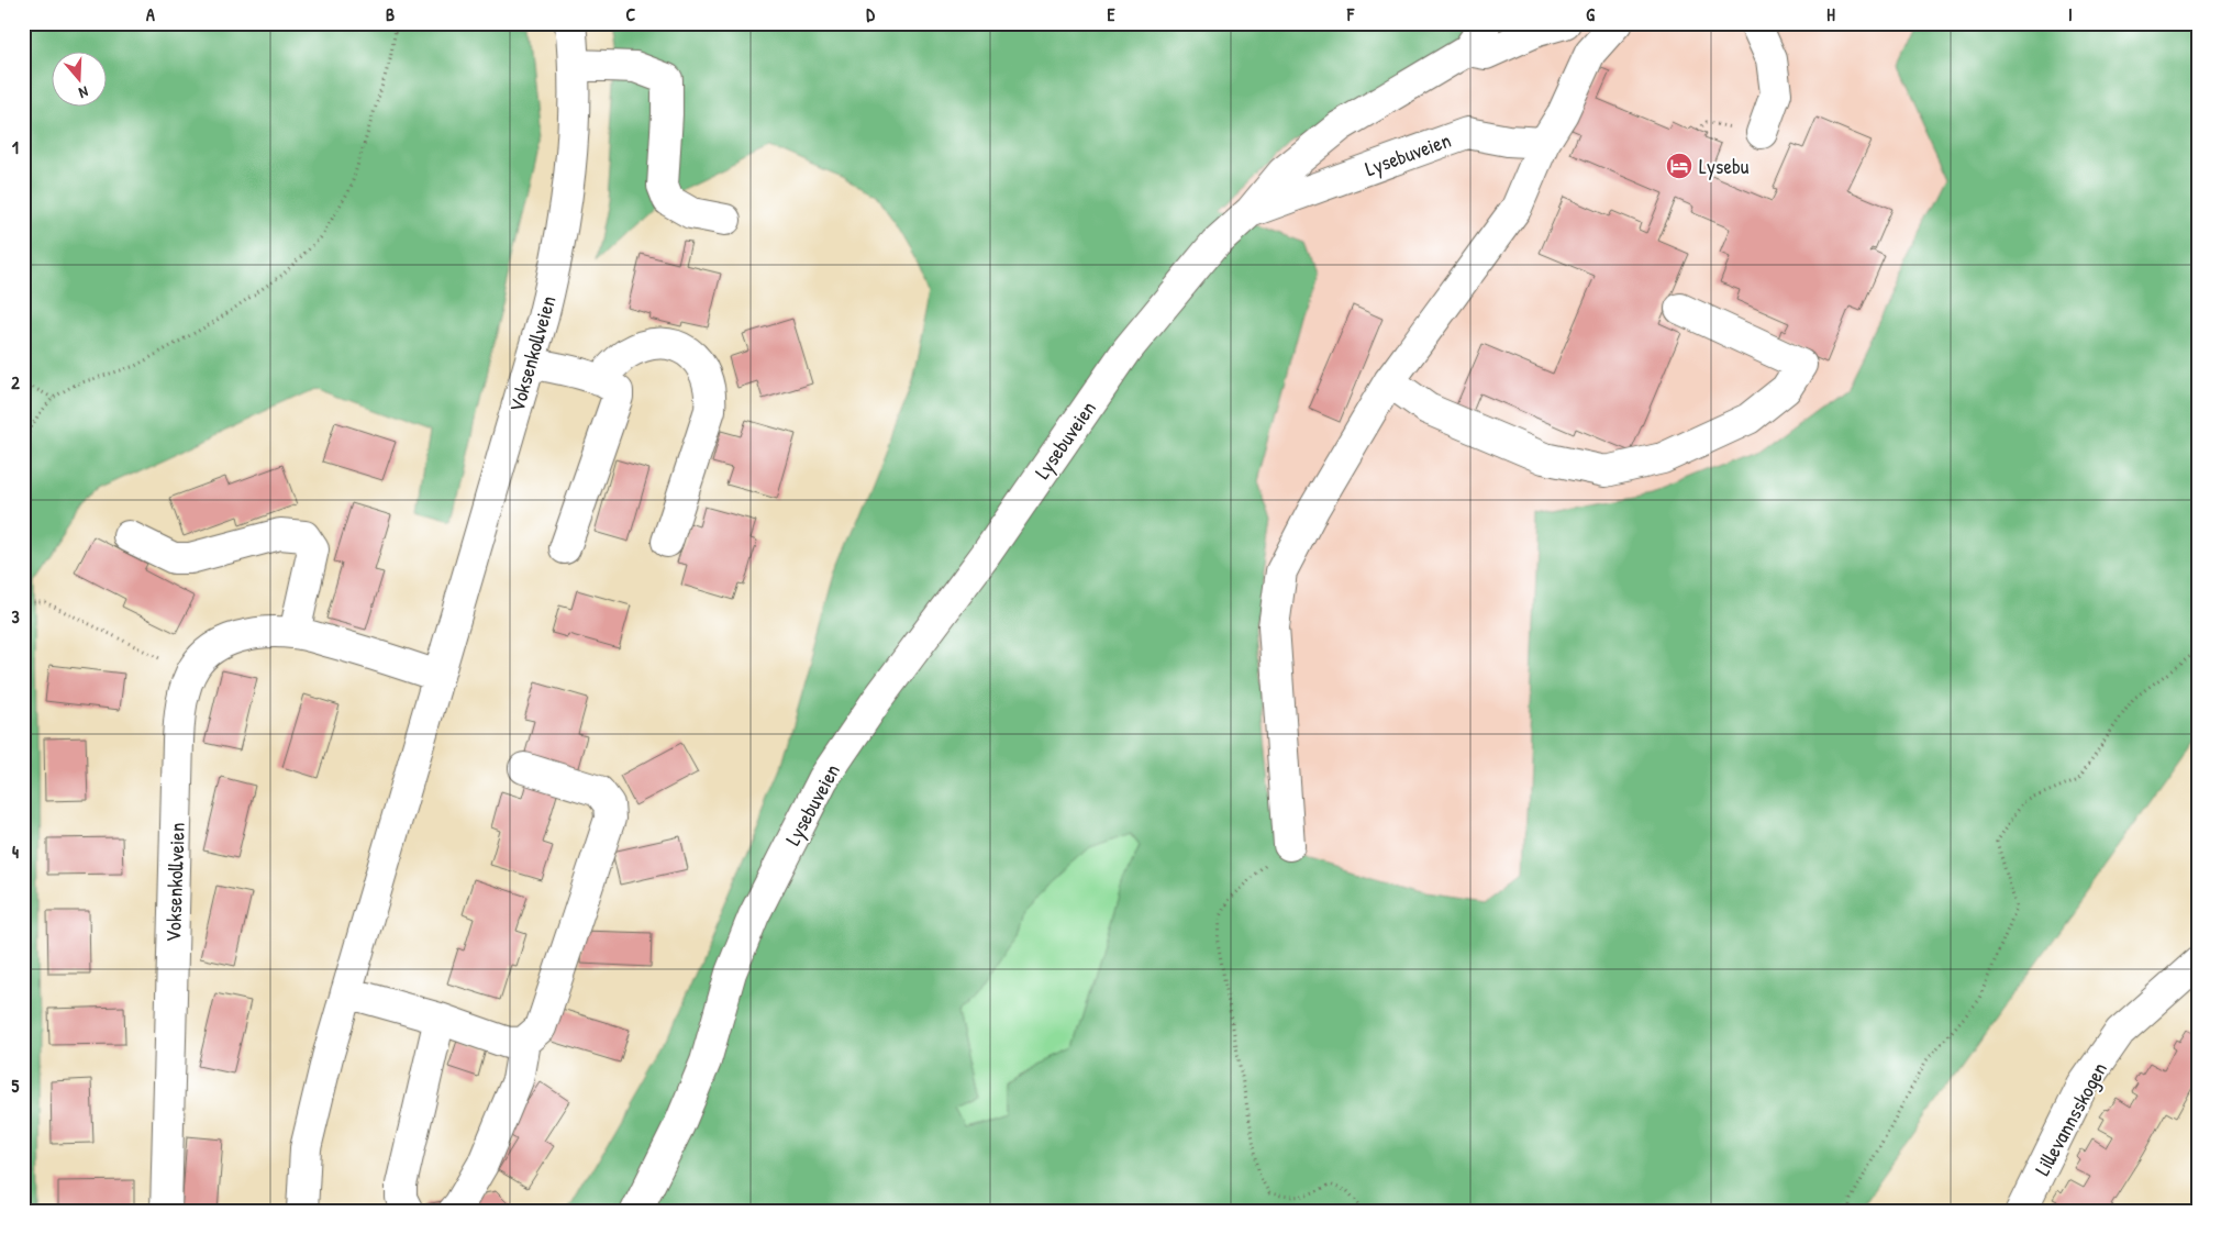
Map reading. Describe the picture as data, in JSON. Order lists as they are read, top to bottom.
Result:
{
  "streets": {
    "street": ["Lysebuveien", "Voksenkollveien", "Lillevannsskogen"]
  },
  "places": {
    "hotel": ["Lysebu"]
  },
  "north": "bottom",
  "grid": {
    "columns": [
      "A",
      "B",
      "C",
      "D",
      "E",
      "F",
      "G",
      "H",
      "I"
    ],
    "rows": [
      "1",
      "2",
      "3",
      "4",
      "5"
    ]
  }
}
